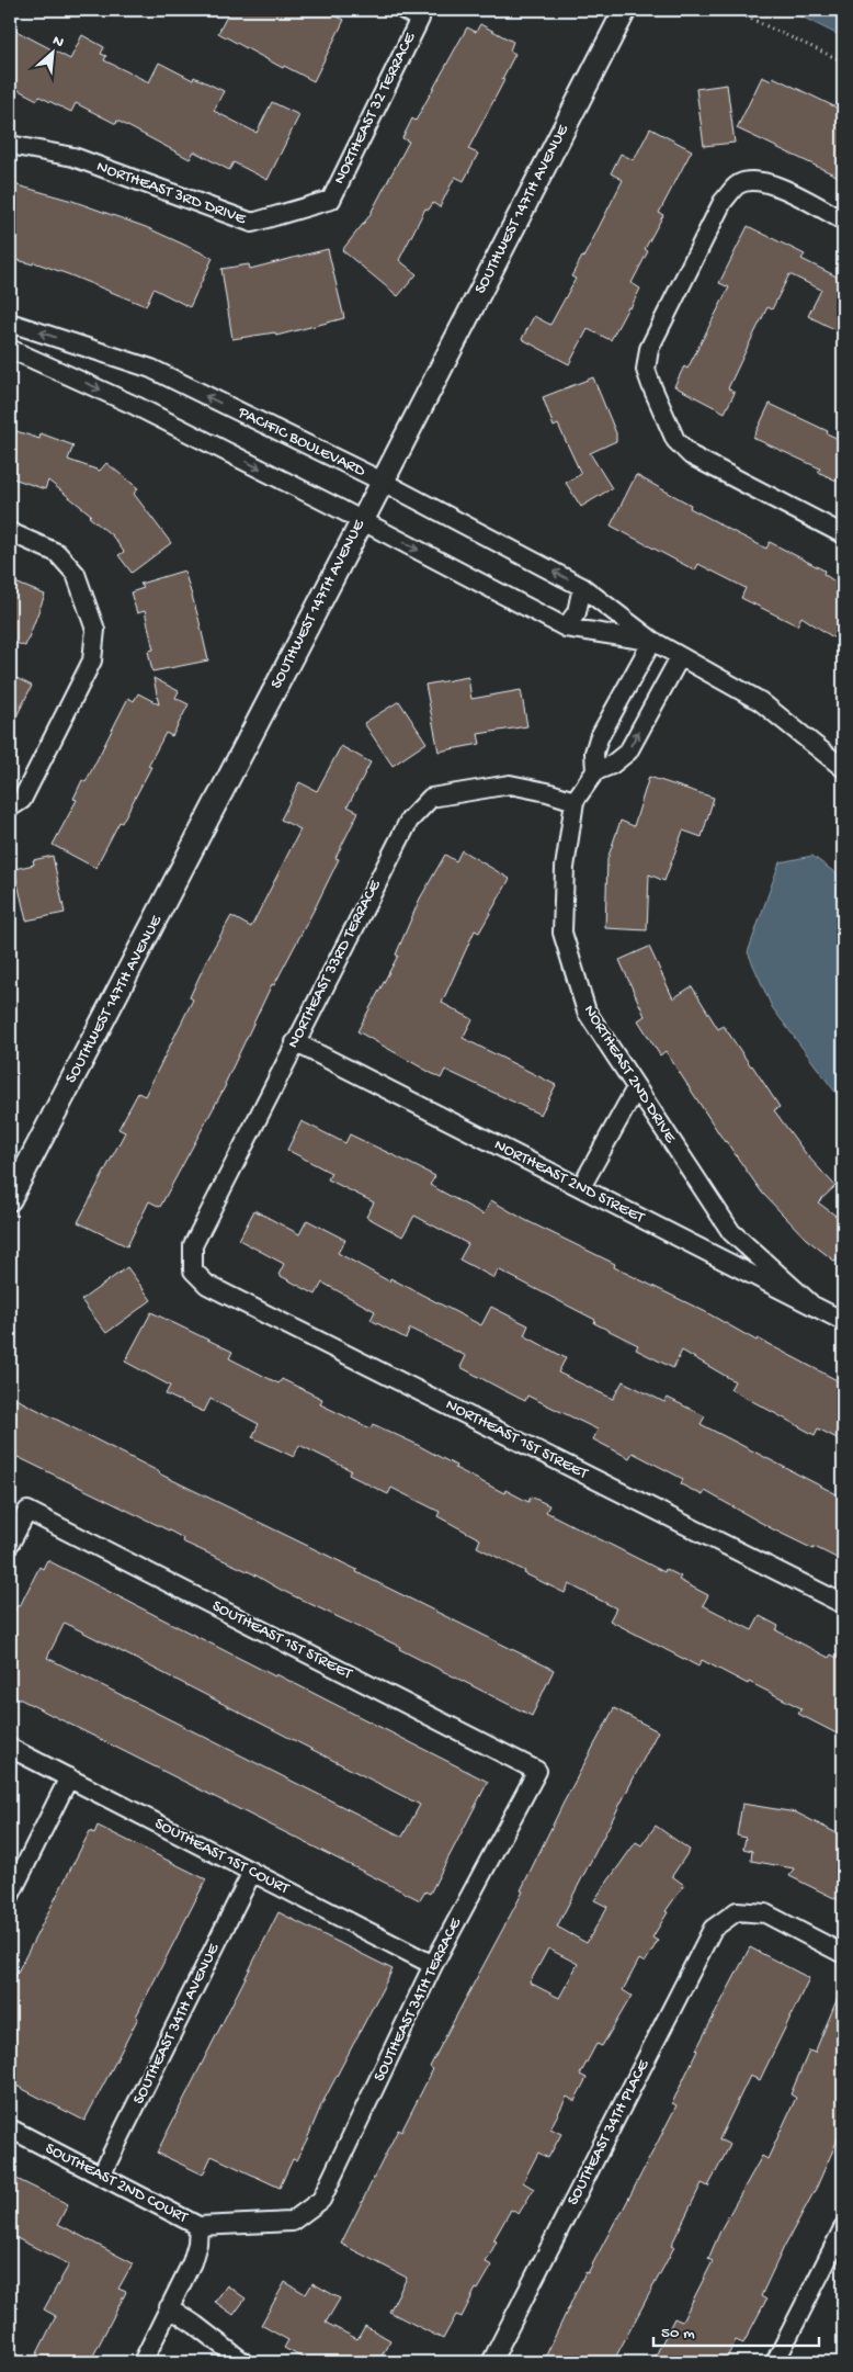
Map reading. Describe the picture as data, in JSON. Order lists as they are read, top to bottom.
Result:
{
  "streets": {
    "street": [
      "NORTHEAST 32 TERRACE",
      "NORTHEAST 3RD DRIVE",
      "SOUTHWEST 147TH AVENUE",
      "PACIFIC BOULEVARD",
      "NORTHEAST 33RD TERRACE",
      "NORTHEAST 2ND DRIVE",
      "NORTHEAST 2ND STREET",
      "NORTHEAST 1ST STREET",
      "SOUTHEAST 1ST STREET",
      "SOUTHEAST 1ST COURT",
      "SOUTHEAST 34TH TERRACE",
      "SOUTHEAST 34TH AVENUE",
      "SOUTHEAST 34TH PLACE",
      "SOUTHEAST 2ND COURT"
    ]
  },
  "crossings": [
    ["NORTHEAST 32 TERRACE", "NORTHEAST 3RD DRIVE"],
    ["SOUTHWEST 147TH AVENUE", "PACIFIC BOULEVARD"],
    ["PACIFIC BOULEVARD", "NORTHEAST 2ND DRIVE"],
    ["NORTHEAST 33RD TERRACE", "NORTHEAST 2ND DRIVE"],
    ["NORTHEAST 33RD TERRACE", "NORTHEAST 2ND STREET"],
    ["NORTHEAST 33RD TERRACE", "NORTHEAST 1ST STREET"],
    ["NORTHEAST 2ND DRIVE", "NORTHEAST 2ND STREET"],
    ["SOUTHEAST 1ST STREET", "SOUTHEAST 34TH TERRACE"],
    ["SOUTHEAST 1ST COURT", "SOUTHEAST 34TH TERRACE"],
    ["SOUTHEAST 1ST COURT", "SOUTHEAST 34TH AVENUE"],
    ["SOUTHEAST 34TH TERRACE", "SOUTHEAST 2ND COURT"],
    ["SOUTHEAST 34TH AVENUE", "SOUTHEAST 2ND COURT"]
  ],
  "scale_bar": "50 m",
  "north": "top right"
}
